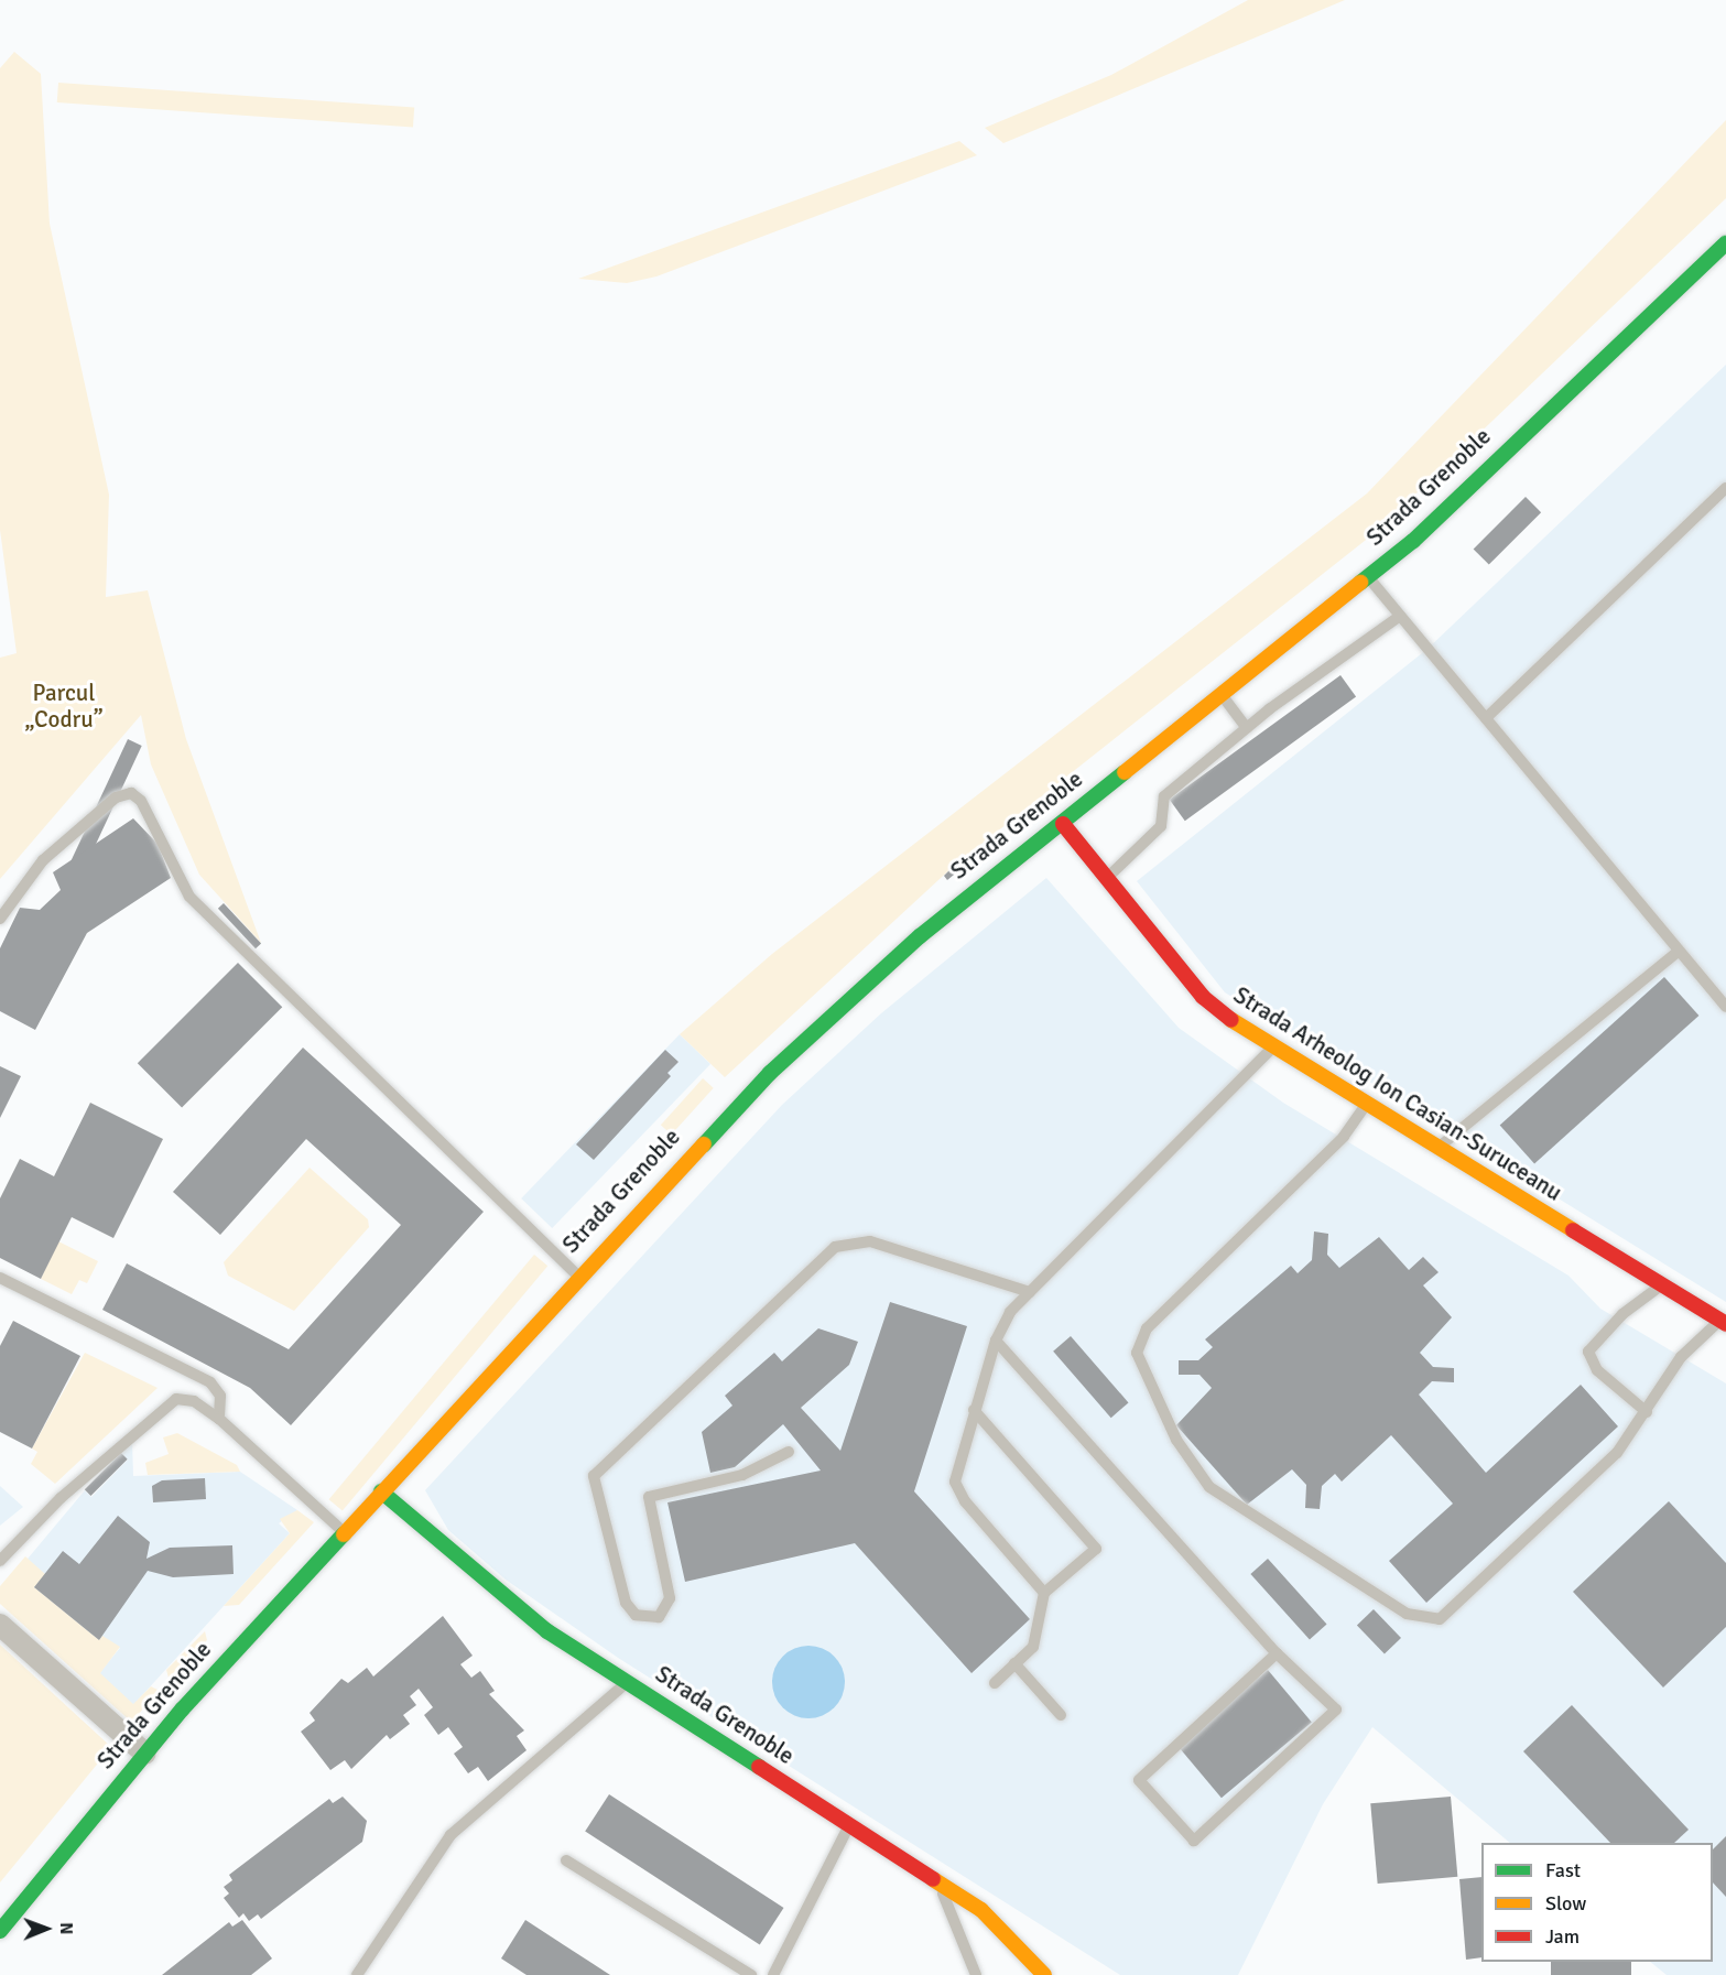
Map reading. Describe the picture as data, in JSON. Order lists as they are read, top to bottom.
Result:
{
  "streets": {
    "main road": ["Strada Grenoble", "Strada Arheolog Ion Casian-Suruceanu"]
  },
  "crossings": [
    ["Strada Grenoble", "Strada Arheolog Ion Casian-Suruceanu"]
  ],
  "parks": ["Parcul „Codru”"],
  "legend": ["Fast", "Slow", "Jam"],
  "north": "right"
}
